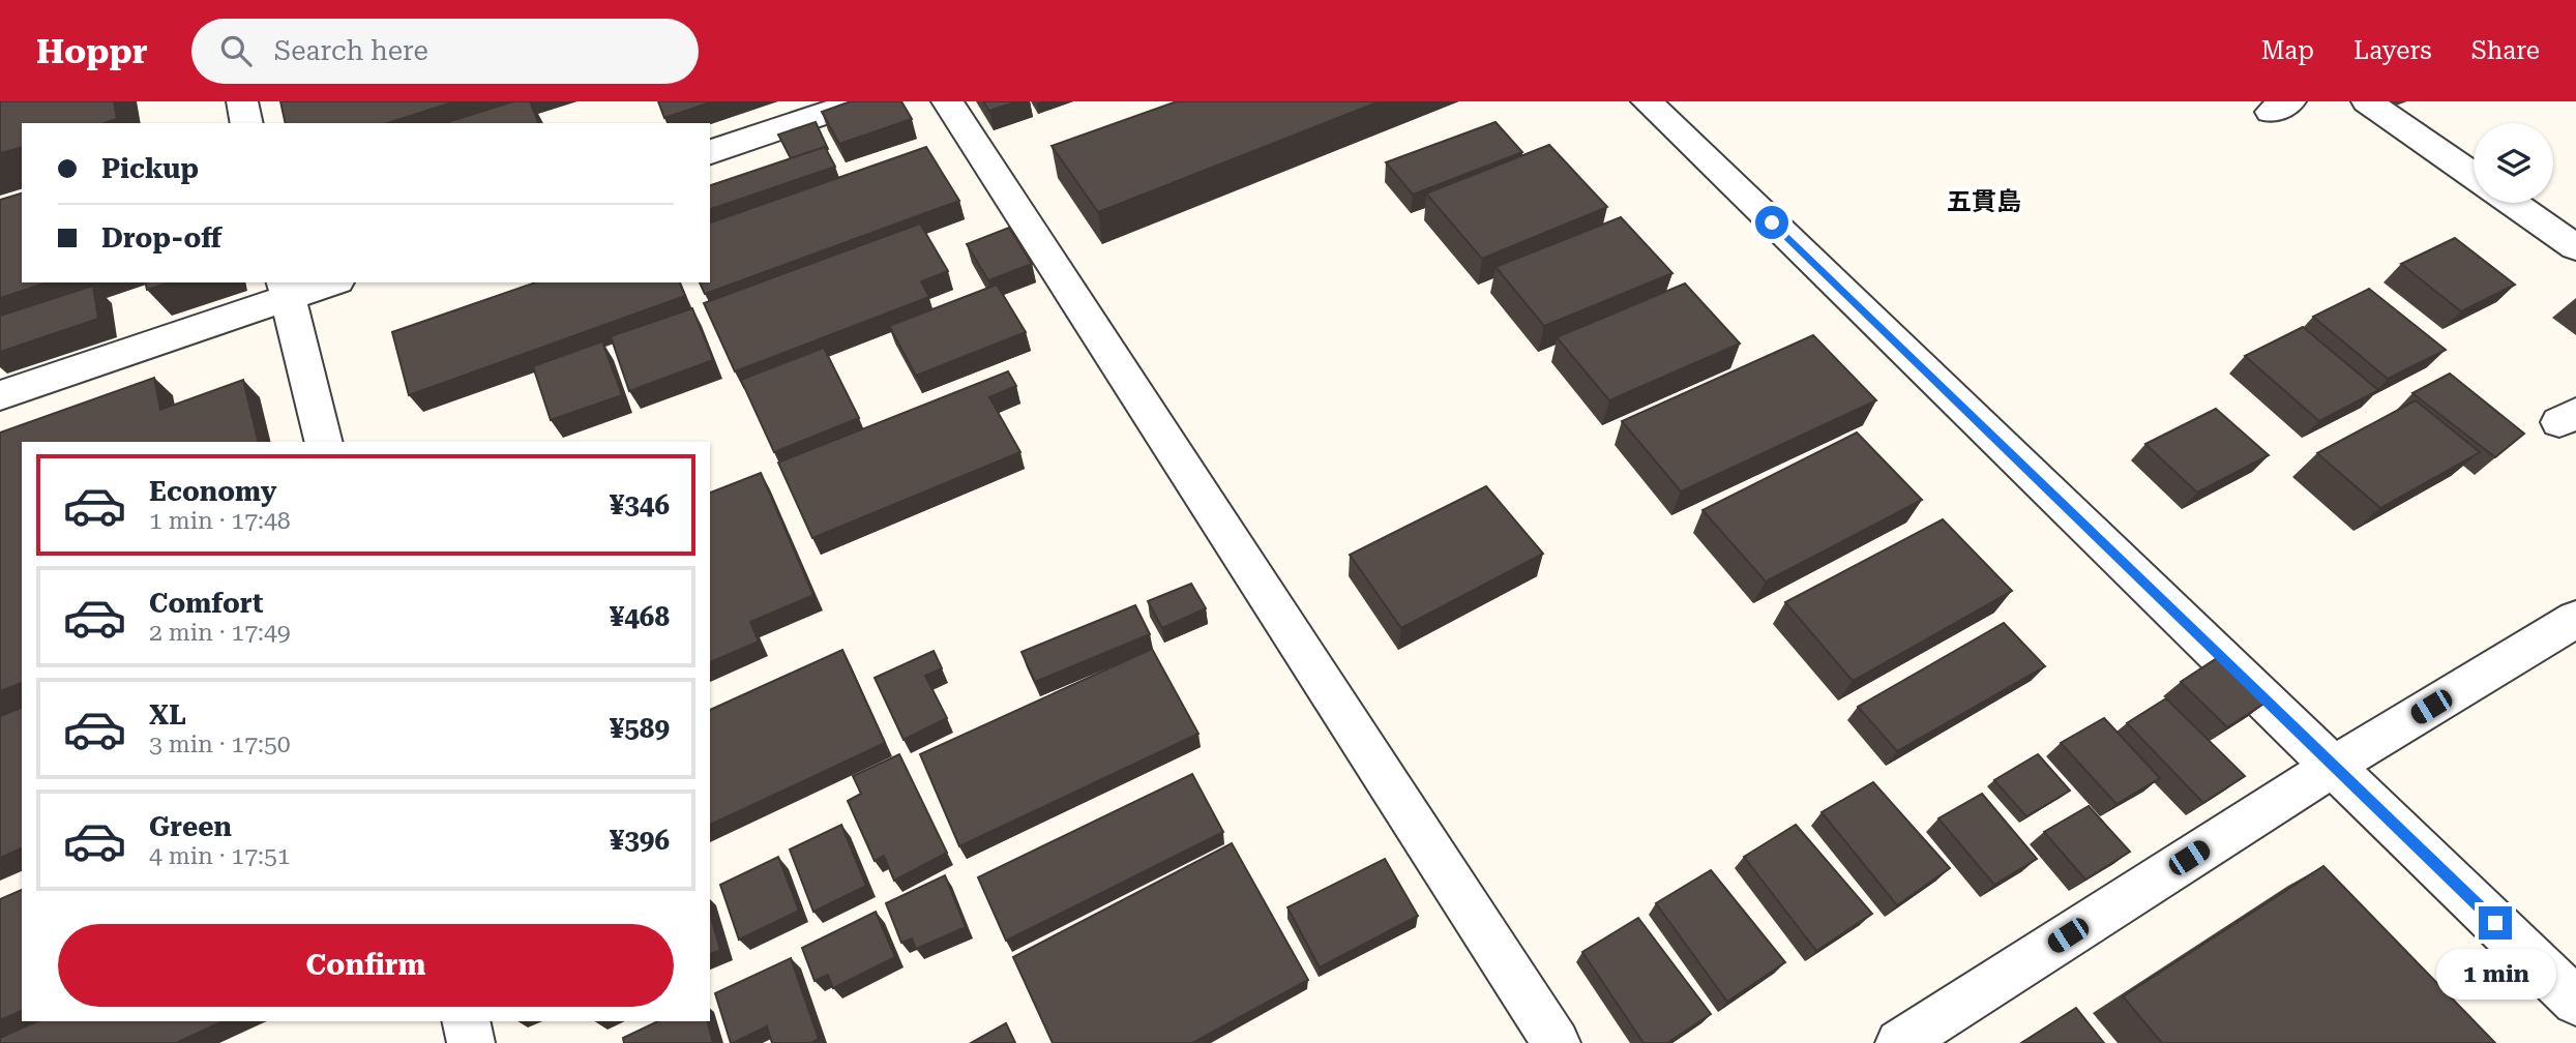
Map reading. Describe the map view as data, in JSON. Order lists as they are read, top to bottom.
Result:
{
  "districts": ["五貫島"],
  "page": {
    "header": "Hoppr",
    "search": "Search here",
    "nav": ["Map", "Layers", "Share"],
    "banner": ["Pickup", "Drop-off"],
    "list": [
      {
        "name": "Economy",
        "note": "1 min · 17:48",
        "value": "¥346"
      },
      {
        "name": "Comfort",
        "note": "2 min · 17:49",
        "value": "¥468"
      },
      {
        "name": "XL",
        "note": "3 min · 17:50",
        "value": "¥589"
      },
      {
        "name": "Green",
        "note": "4 min · 17:51",
        "value": "¥396"
      }
    ],
    "buttons": "Confirm",
    "bubble": "1 min"
  }
}
